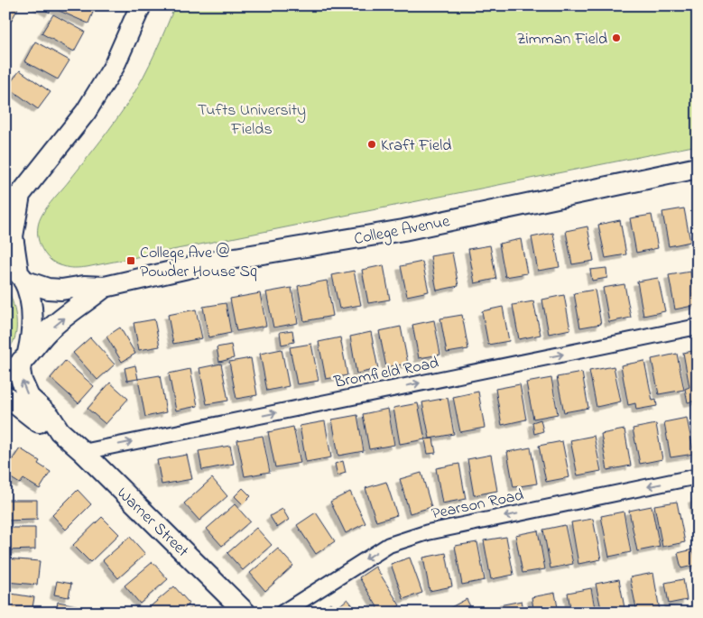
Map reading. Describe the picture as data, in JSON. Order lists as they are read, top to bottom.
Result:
{
  "streets": {
    "main road": ["College Avenue", "Warner Street"],
    "street": ["Bromfield Road", "Pearson Road"]
  },
  "crossings": [
    ["College Avenue", "Warner Street"],
    ["Bromfield Road", "Warner Street"]
  ],
  "one_way": ["Bromfield Road", "Pearson Road"],
  "parks": ["Tufts University Fields"],
  "places": {
    "other": ["Zimman Field", "Kraft Field"],
    "transit": ["College Ave @ Powder House Sq"]
  }
}
